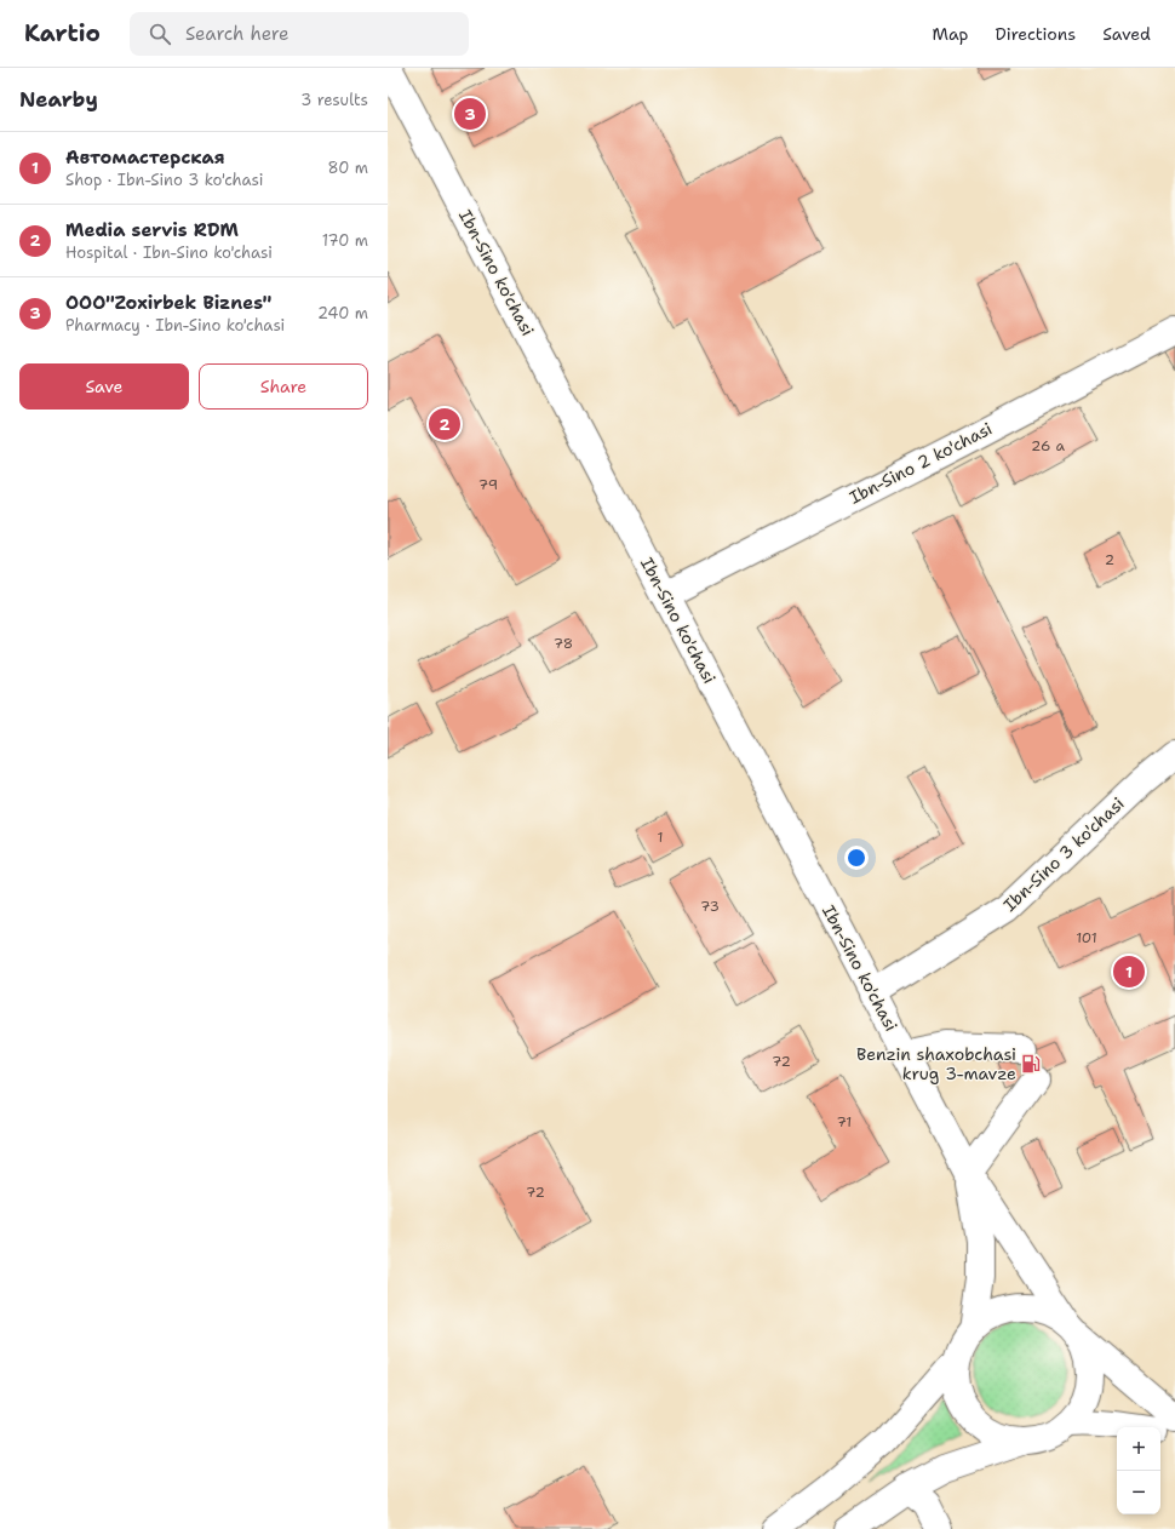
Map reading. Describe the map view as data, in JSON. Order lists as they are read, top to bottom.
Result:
{
  "streets": {
    "main road": ["Ibn-Sino ko'chasi", "Ibn-Sino 2 ko'chasi", "Ibn-Sino 3 ko'chasi"]
  },
  "crossings": [
    ["Ibn-Sino ko'chasi", "Ibn-Sino 2 ko'chasi"],
    ["Ibn-Sino ko'chasi", "Ibn-Sino 3 ko'chasi"]
  ],
  "places": {
    "fuel station": ["Benzin shaxobchasi krug 3-mavze"]
  },
  "house_numbers": [
    "26 а",
    "79",
    "2",
    "78",
    "1",
    "73",
    "101",
    "72",
    "71",
    "72"
  ],
  "page": {
    "header": "Kartio",
    "search": "Search here",
    "nav": ["Map", "Directions", "Saved"],
    "heading": ["Nearby", "3 results"],
    "pins": ["3", "2", "1"],
    "list": [
      {
        "mark": "1",
        "name": "Автомастерская",
        "note": "Shop · Ibn-Sino 3 ko'chasi",
        "value": "80 m"
      },
      {
        "mark": "2",
        "name": "Media servis RDM",
        "note": "Hospital · Ibn-Sino ko'chasi",
        "value": "170 m"
      },
      {
        "mark": "3",
        "name": "OOO\"Zoxirbek Biznes\"",
        "note": "Pharmacy · Ibn-Sino ko'chasi",
        "value": "240 m"
      }
    ],
    "buttons": ["Save", "Share"],
    "map_buttons": ["+", "−"]
  }
}
